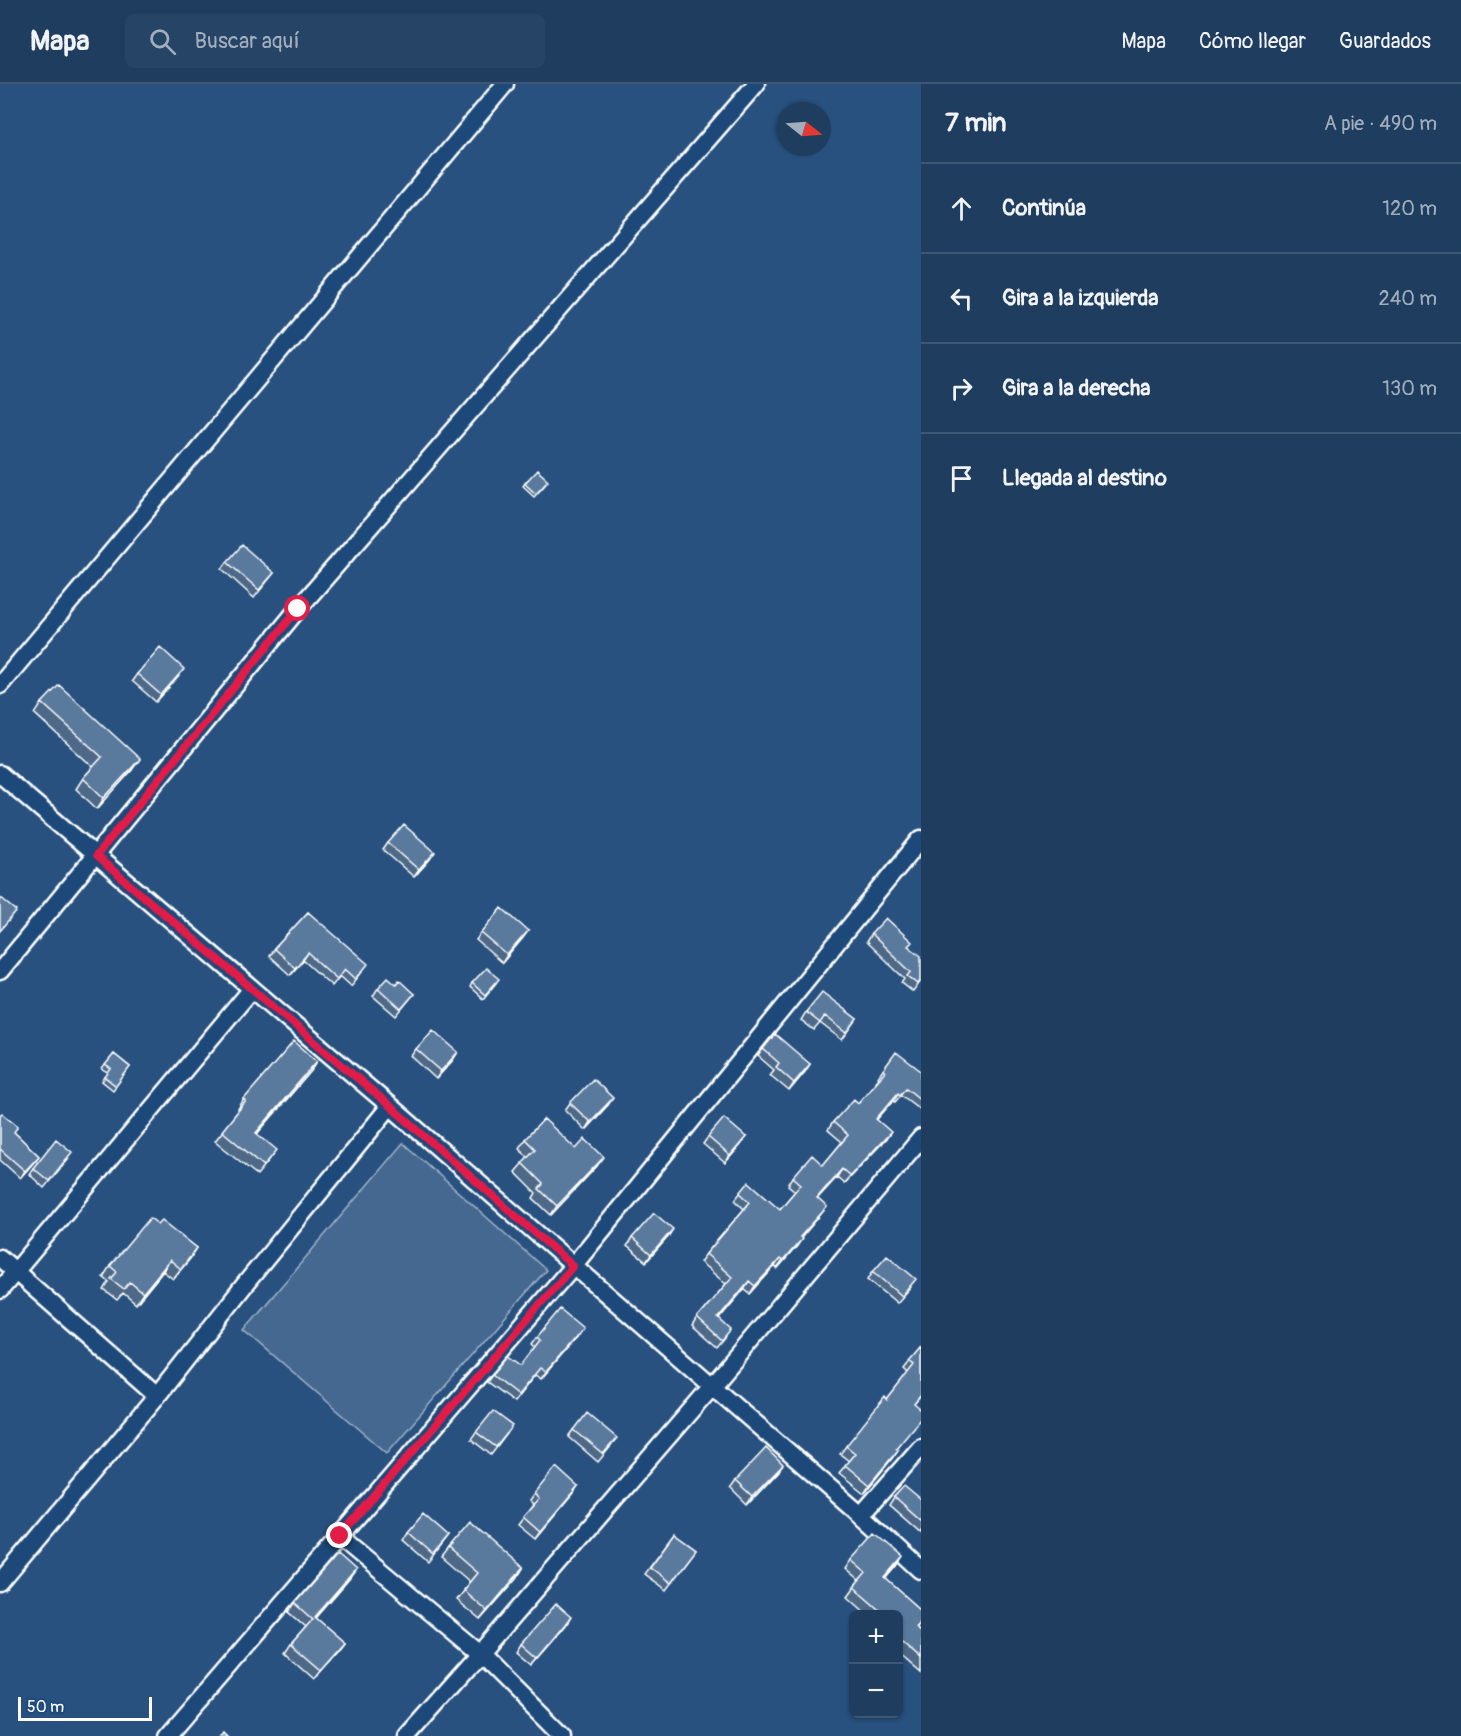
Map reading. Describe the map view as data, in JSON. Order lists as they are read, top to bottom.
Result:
{
  "scale_bar": "50 m",
  "north": "right",
  "page": {
    "header": "Mapa",
    "search": "Buscar aquí",
    "nav": ["Mapa", "Cómo llegar", "Guardados"],
    "heading": ["7 min", "A pie · 490 m"],
    "list": [
      ["Continúa", "120 m"],
      ["Gira a la izquierda", "240 m"],
      ["Gira a la derecha", "130 m"],
      "Llegada al destino"
    ],
    "map_buttons": ["+", "−"],
    "scale": "50 m"
  }
}
